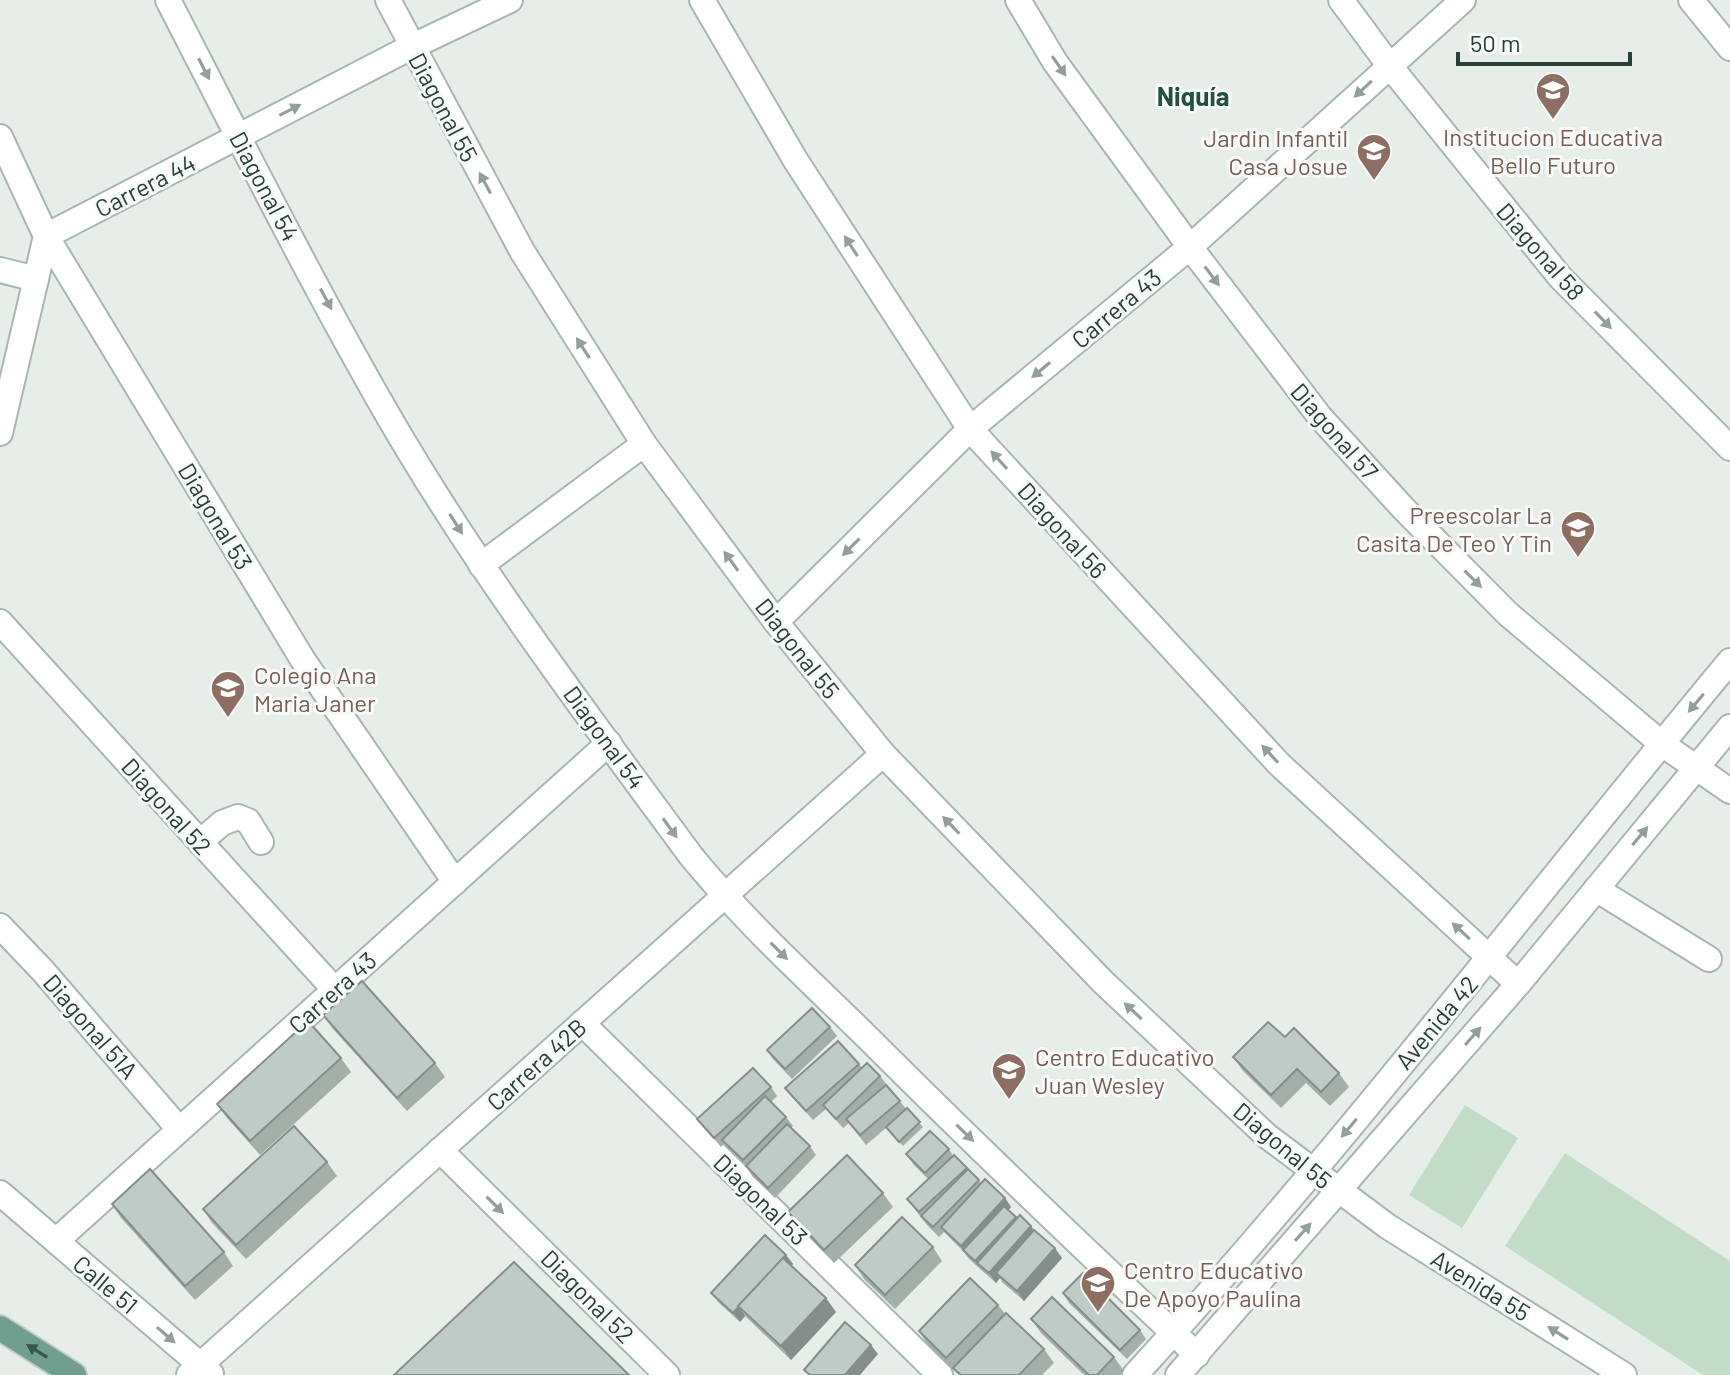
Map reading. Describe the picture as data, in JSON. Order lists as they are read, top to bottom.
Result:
{
  "streets": {
    "street": [
      "Diagonal 55",
      "Carrera 44",
      "Diagonal 54",
      "Diagonal 58",
      "Carrera 43",
      "Diagonal 57",
      "Diagonal 53",
      "Diagonal 56",
      "Diagonal 52",
      "Avenida 42",
      "Diagonal 51A",
      "Carrera 42B",
      "Calle 51",
      "Avenida 55"
    ]
  },
  "crossings": [
    ["Diagonal 55", "Carrera 44"],
    ["Diagonal 55", "Carrera 43"],
    ["Diagonal 55", "Avenida 42"],
    ["Diagonal 55", "Carrera 42B"],
    ["Diagonal 55", "Avenida 55"],
    ["Carrera 44", "Diagonal 54"],
    ["Carrera 44", "Diagonal 53"],
    ["Diagonal 54", "Carrera 43"],
    ["Diagonal 54", "Avenida 42"],
    ["Diagonal 54", "Carrera 42B"],
    ["Diagonal 58", "Carrera 43"],
    ["Carrera 43", "Diagonal 57"],
    ["Carrera 43", "Diagonal 53"],
    ["Carrera 43", "Diagonal 56"],
    ["Carrera 43", "Diagonal 52"],
    ["Carrera 43", "Diagonal 51A"],
    ["Carrera 43", "Calle 51"],
    ["Diagonal 57", "Avenida 42"],
    ["Diagonal 53", "Carrera 42B"],
    ["Diagonal 56", "Avenida 42"],
    ["Diagonal 52", "Carrera 42B"],
    ["Avenida 42", "Avenida 55"],
    ["Carrera 42B", "Calle 51"]
  ],
  "one_way": [
    "Diagonal 55",
    "Carrera 44",
    "Diagonal 54",
    "Diagonal 58",
    "Carrera 43",
    "Diagonal 57",
    "Diagonal 56",
    "Diagonal 52",
    "Calle 51",
    "Avenida 55"
  ],
  "districts": ["Niquía"],
  "places": {
    "school or university": [
      "Institucion Educativa Bello Futuro",
      "Jardin Infantil Casa Josue",
      "Preescolar La Casita De Teo Y Tin",
      "Colegio Ana Maria Janer",
      "Centro Educativo Juan Wesley",
      "Centro Educativo De Apoyo Paulina"
    ]
  },
  "scale_bar": "50 m"
}
